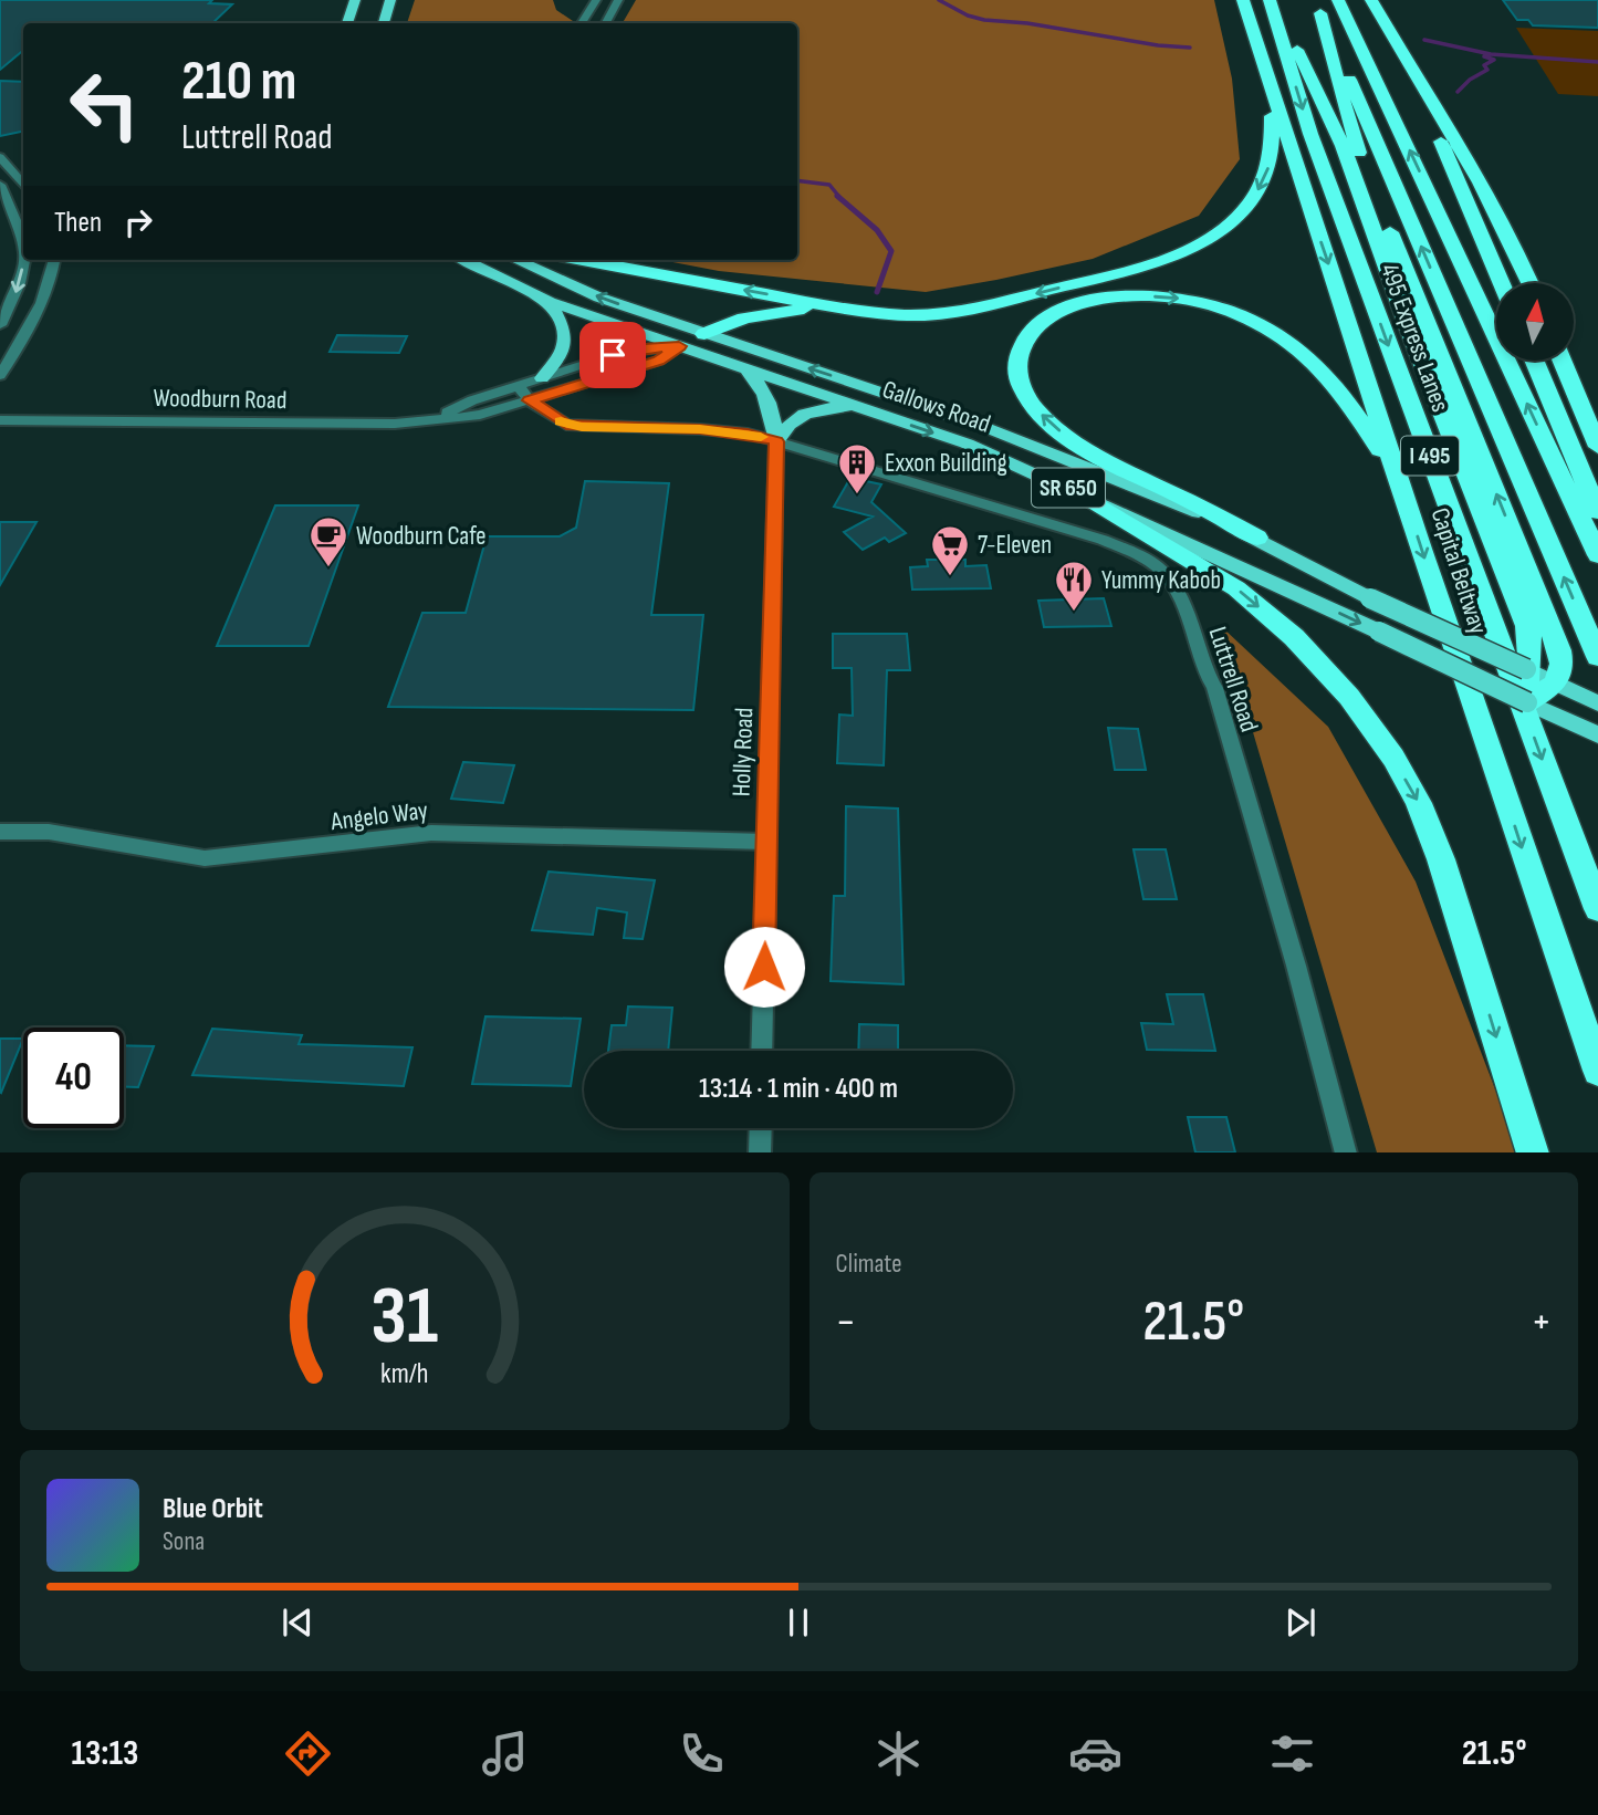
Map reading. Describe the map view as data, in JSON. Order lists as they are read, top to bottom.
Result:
{
  "streets": {
    "highway": ["495 Express Lanes", "I 495", "Capital Beltway"],
    "main road": ["Woodburn Road", "Gallows Road", "SR 650"],
    "street": ["Luttrell Road", "Holly Road", "Angelo Way"]
  },
  "crossings": [
    ["Woodburn Road", "Gallows Road"],
    ["Woodburn Road", "Luttrell Road"],
    ["Luttrell Road", "Holly Road"],
    ["Holly Road", "Angelo Way"]
  ],
  "places": {
    "building": ["Exxon Building"],
    "cafe": ["Woodburn Cafe"],
    "supermarket": ["7-Eleven"],
    "restaurant": ["Yummy Kabob"]
  },
  "north": "top",
  "page": {
    "turn": ["210 m", "Luttrell Road"],
    "then": "Then",
    "limit": "40",
    "trip": "13:14 · 1 min · 400 m",
    "tile": "Climate",
    "heat": ["−", "21.5°", "+"],
    "song": ["Blue Orbit", "Sona"],
    "tabs": ["13:13", "21.5°"],
    "gauge": ["31", "km/h"]
  }
}
